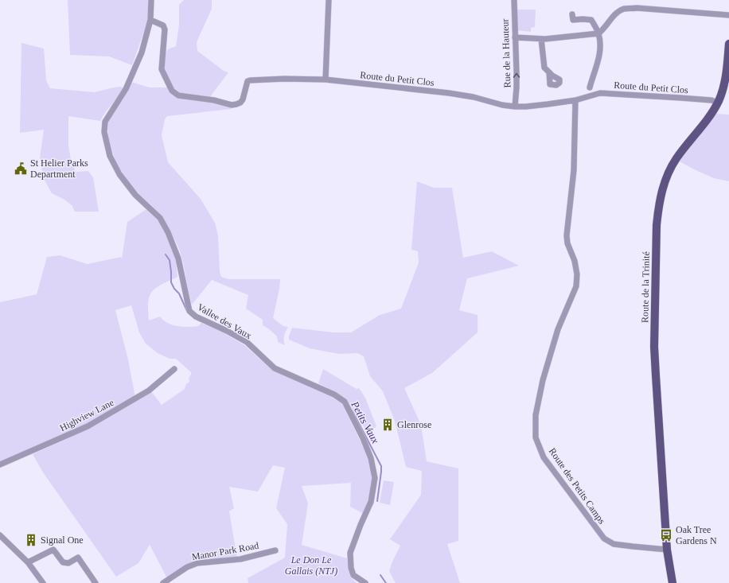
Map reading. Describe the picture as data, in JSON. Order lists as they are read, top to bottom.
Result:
{
  "streets": {
    "main road": ["Route de la Trinité"],
    "street": [
      "Rue de la Hauteur",
      "Route du Petit Clos",
      "Vallee des Vaux",
      "Highview Lane",
      "Route des Petits Camps",
      "Manor Park Road"
    ]
  },
  "crossings": [
    ["Rue de la Hauteur", "Route du Petit Clos"],
    ["Route du Petit Clos", "Route de la Trinité"],
    ["Route du Petit Clos", "Vallee des Vaux"],
    ["Route du Petit Clos", "Route des Petits Camps"],
    ["Route de la Trinité", "Route des Petits Camps"]
  ],
  "water": ["Petits Vaux"],
  "parks": ["Le Don Le Gallais (NTJ)"],
  "places": {
    "public building": ["St Helier Parks Department"],
    "building": ["Glenrose", "Signal One"],
    "bus stop": ["Oak Tree Gardens N"]
  }
}
